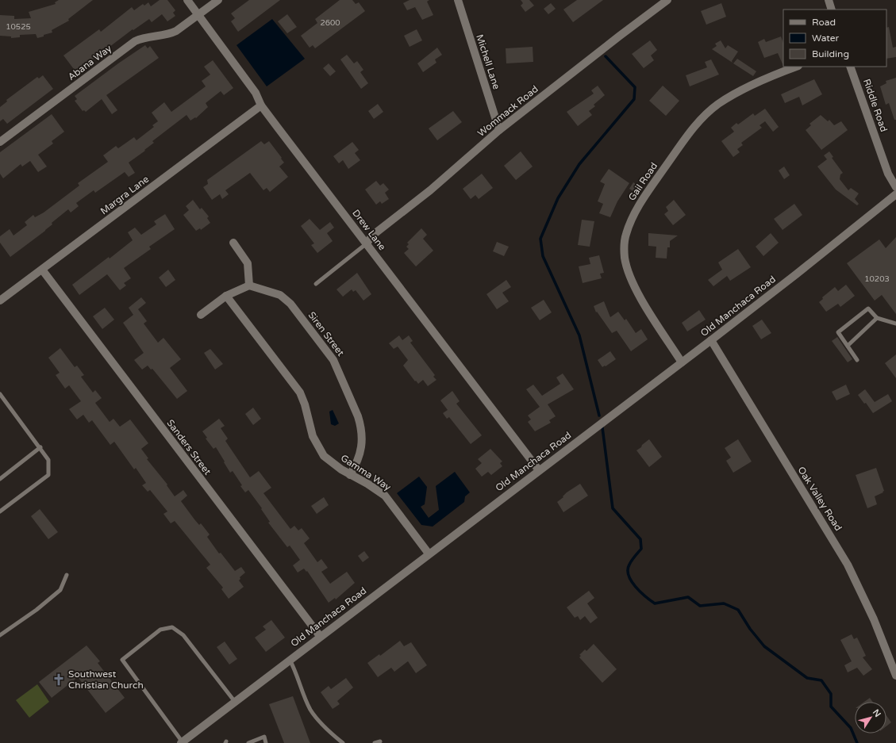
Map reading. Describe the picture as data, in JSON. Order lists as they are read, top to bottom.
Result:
{
  "streets": {
    "street": [
      "Michell Lane",
      "Abana Way",
      "Riddle Road",
      "Wommack Road",
      "Gail Road",
      "Margra Lane",
      "Drew Lane",
      "Old Manchaca Road",
      "Siren Street",
      "Sanders Street",
      "Gamma Way",
      "Oak Valley Road"
    ]
  },
  "crossings": [
    ["Michell Lane", "Wommack Road"],
    ["Abana Way", "Drew Lane"],
    ["Wommack Road", "Drew Lane"],
    ["Gail Road", "Old Manchaca Road"],
    ["Margra Lane", "Drew Lane"],
    ["Margra Lane", "Sanders Street"],
    ["Drew Lane", "Old Manchaca Road"],
    ["Old Manchaca Road", "Sanders Street"],
    ["Old Manchaca Road", "Gamma Way"],
    ["Old Manchaca Road", "Oak Valley Road"],
    ["Siren Street", "Gamma Way"]
  ],
  "places": {
    "church": ["Southwest Christian Church"]
  },
  "house_numbers": ["2600", "10525", "10203"],
  "legend": ["Road", "Water", "Building"],
  "north": "top right"
}
